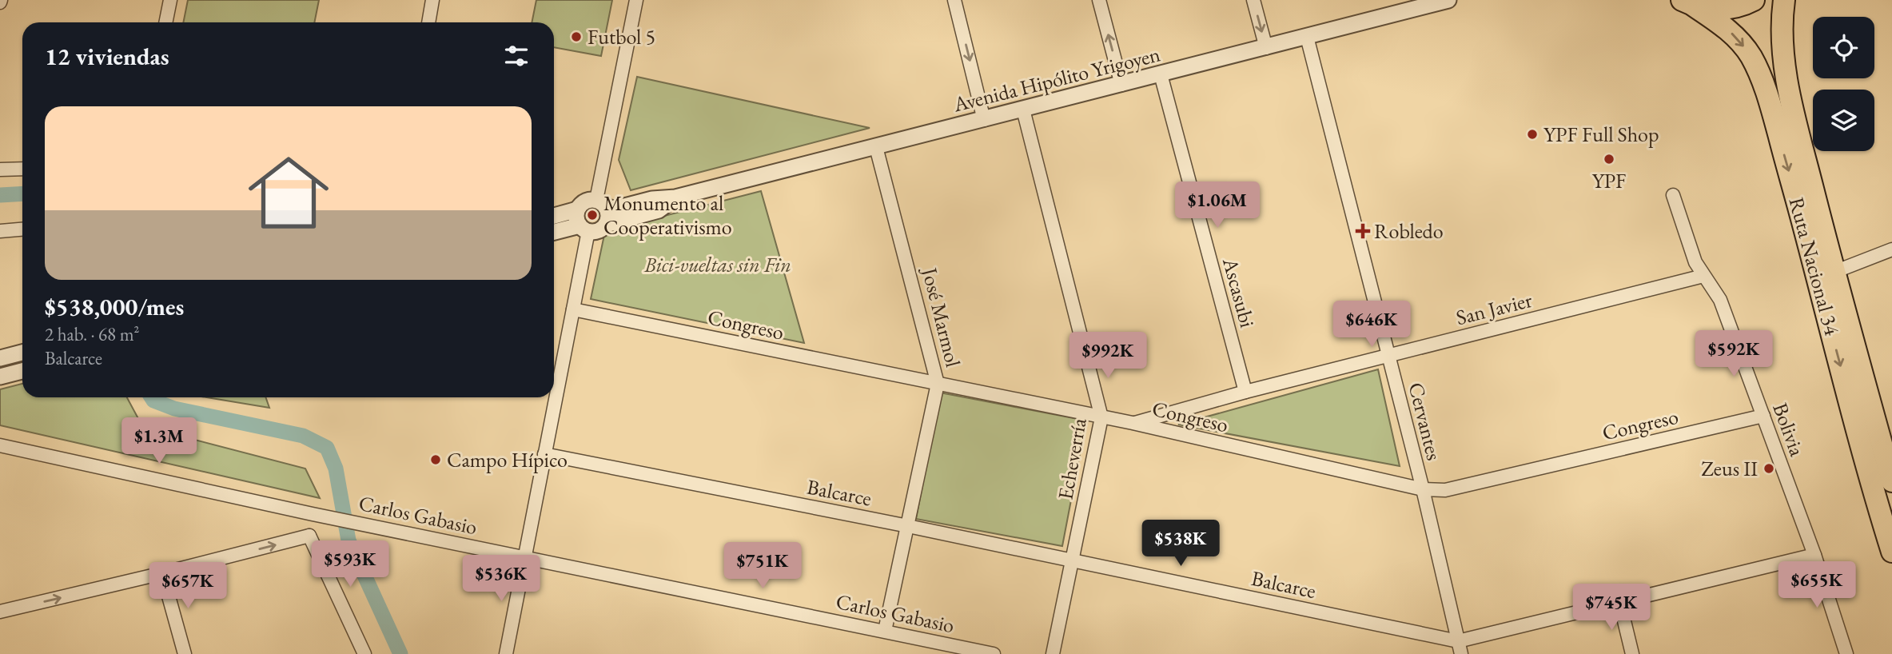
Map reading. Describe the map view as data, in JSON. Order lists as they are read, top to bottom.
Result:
{
  "streets": {
    "highway": ["Ruta Nacional 34"],
    "street": [
      "Avenida Hipólito Yrigoyen",
      "Ascasubi",
      "San Javier",
      "José Marmol",
      "Congreso",
      "Cervantes",
      "Bolivia",
      "Echeverría",
      "Balcarce",
      "Carlos Gabasio"
    ]
  },
  "crossings": [
    ["Avenida Hipólito Yrigoyen", "Ascasubi"],
    ["Avenida Hipólito Yrigoyen", "José Marmol"],
    ["Avenida Hipólito Yrigoyen", "Cervantes"],
    ["Avenida Hipólito Yrigoyen", "Echeverría"],
    ["Ascasubi", "San Javier"],
    ["San Javier", "Congreso"],
    ["San Javier", "Cervantes"],
    ["San Javier", "Bolivia"],
    ["José Marmol", "Congreso"],
    ["José Marmol", "Balcarce"],
    ["José Marmol", "Carlos Gabasio"],
    ["Congreso", "Cervantes"],
    ["Congreso", "Bolivia"],
    ["Congreso", "Echeverría"],
    ["Cervantes", "Balcarce"],
    ["Bolivia", "Balcarce"],
    ["Echeverría", "Balcarce"]
  ],
  "parks": ["Bici-vueltas sin Fin"],
  "places": {
    "other": [
      "Futbol 5",
      "YPF Full Shop",
      "YPF",
      "Monumento al Cooperativismo",
      "Campo Hípico",
      "Zeus II"
    ],
    "health": ["Robledo"]
  },
  "page": {
    "heading": "12 viviendas",
    "list": [
      {
        "name": "$538,000/mes",
        "note": "2 hab. · 68 m² · Balcarce"
      }
    ],
    "price": [
      "$1.06M",
      "$646K",
      "$592K",
      "$992K",
      "$1.3M",
      "$538K",
      "$593K",
      "$751K",
      "$536K",
      "$655K",
      "$657K",
      "$745K"
    ]
  }
}
